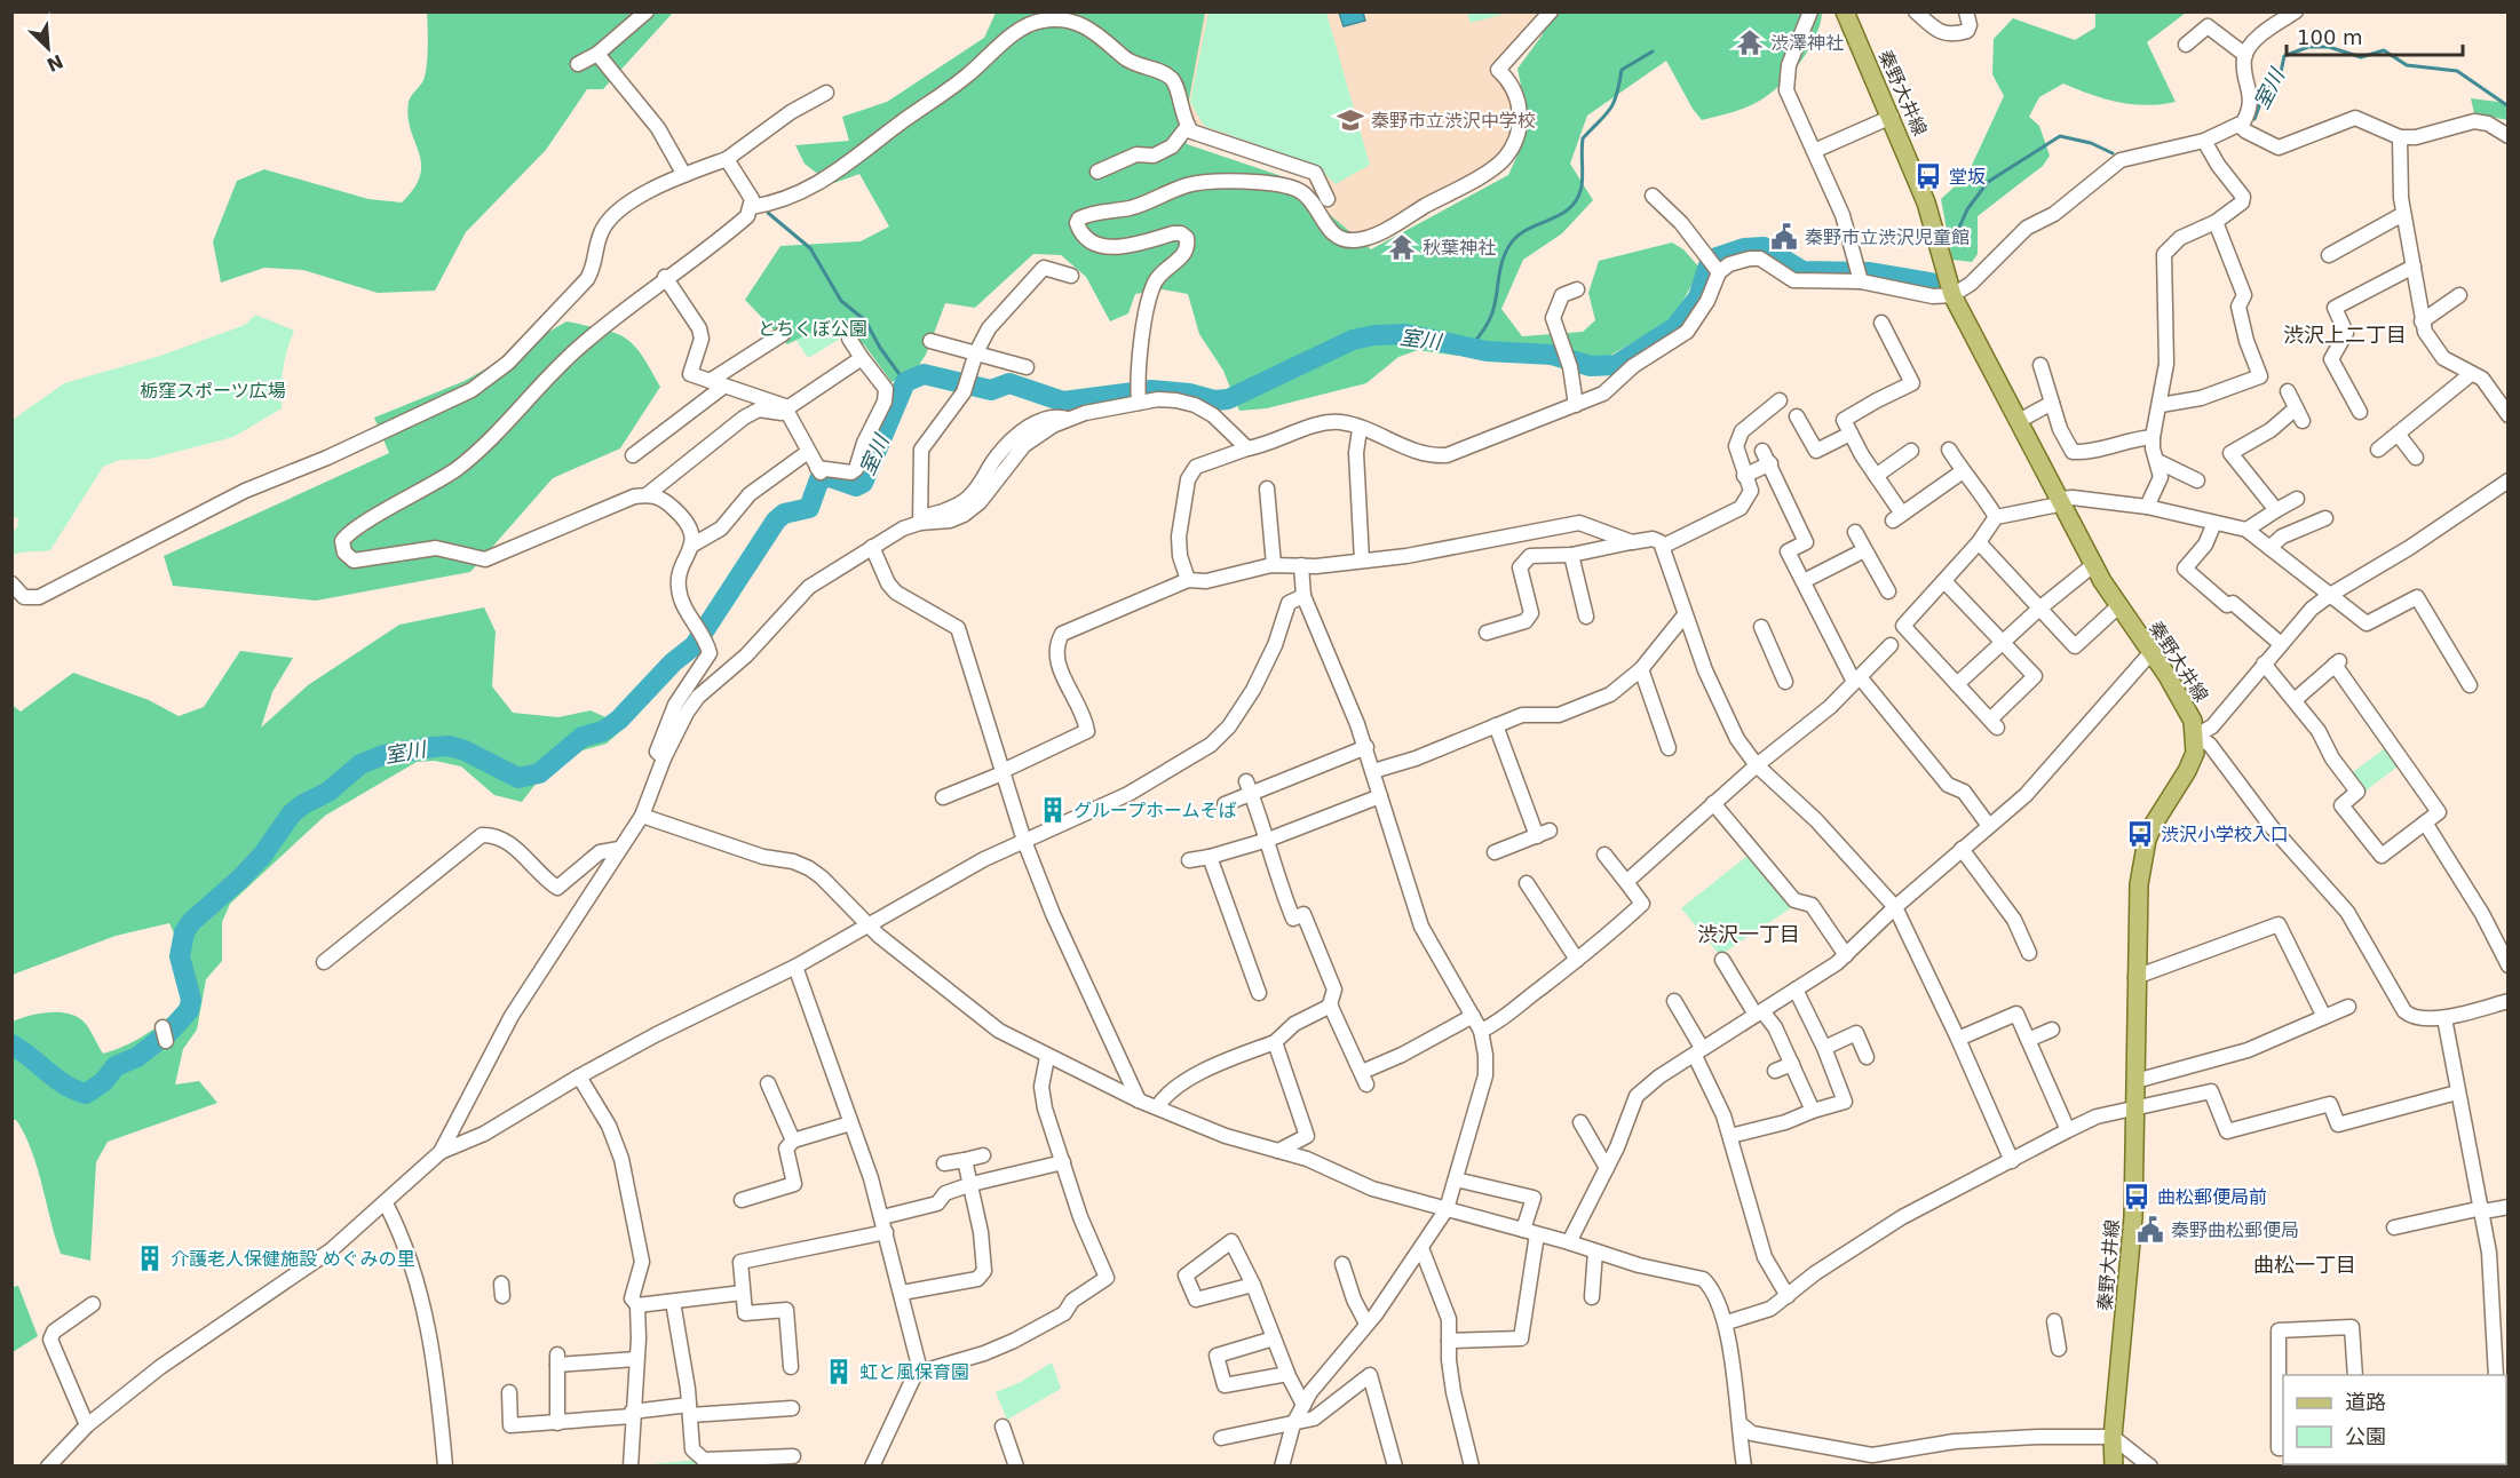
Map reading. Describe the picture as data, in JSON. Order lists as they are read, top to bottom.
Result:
{
  "streets": {
    "main road": ["秦野大井線"]
  },
  "districts": ["渋沢上二丁目", "渋沢一丁目", "曲松一丁目"],
  "water": ["室川"],
  "parks": ["とちくぼ公園", "栃窪スポーツ広場"],
  "places": {
    "temple": ["渋澤神社", "秋葉神社"],
    "school or university": ["秦野市立渋沢中学校"],
    "bus stop": ["堂坂", "渋沢小学校入口", "曲松郵便局前"],
    "public building": ["秦野市立渋沢児童館", "秦野曲松郵便局"],
    "building": ["グループホームそば", "介護老人保健施設 めぐみの里", "虹と風保育園"]
  },
  "legend": ["道路", "公園"],
  "scale_bar": "100 m",
  "north": "bottom right"
}
